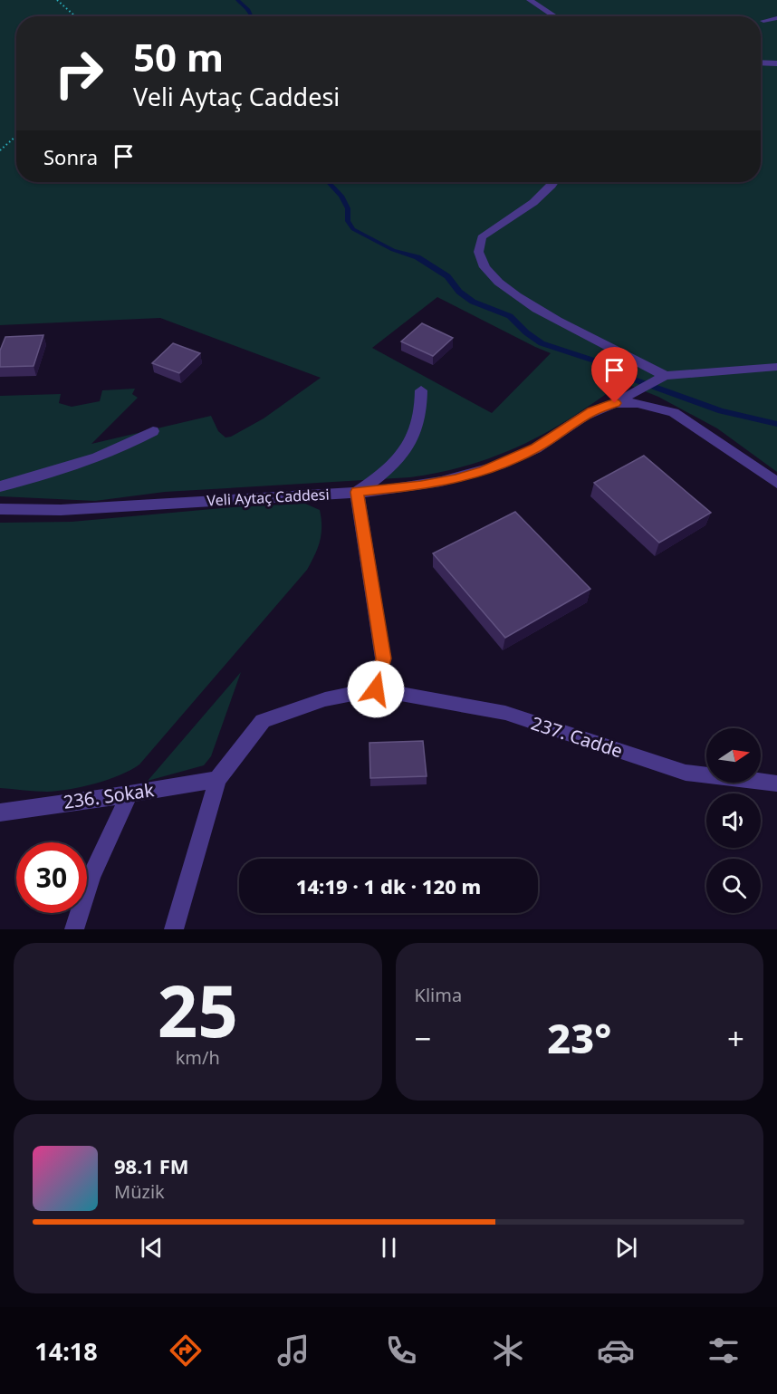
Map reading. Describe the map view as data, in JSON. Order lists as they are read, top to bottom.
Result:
{
  "streets": {
    "street": ["Veli Aytaç Caddesi", "237. Cadde", "236. Sokak"]
  },
  "crossings": [
    ["237. Cadde", "236. Sokak"]
  ],
  "north": "right",
  "page": {
    "turn": ["50 m", "Veli Aytaç Caddesi"],
    "then": "Sonra",
    "limit": "30",
    "trip": "14:19 · 1 dk · 120 m",
    "tile": [
      ["25", "km/h"],
      "Klima"
    ],
    "heat": ["−", "23°", "+"],
    "song": ["98.1 FM", "Müzik"],
    "tabs": "14:18"
  }
}
